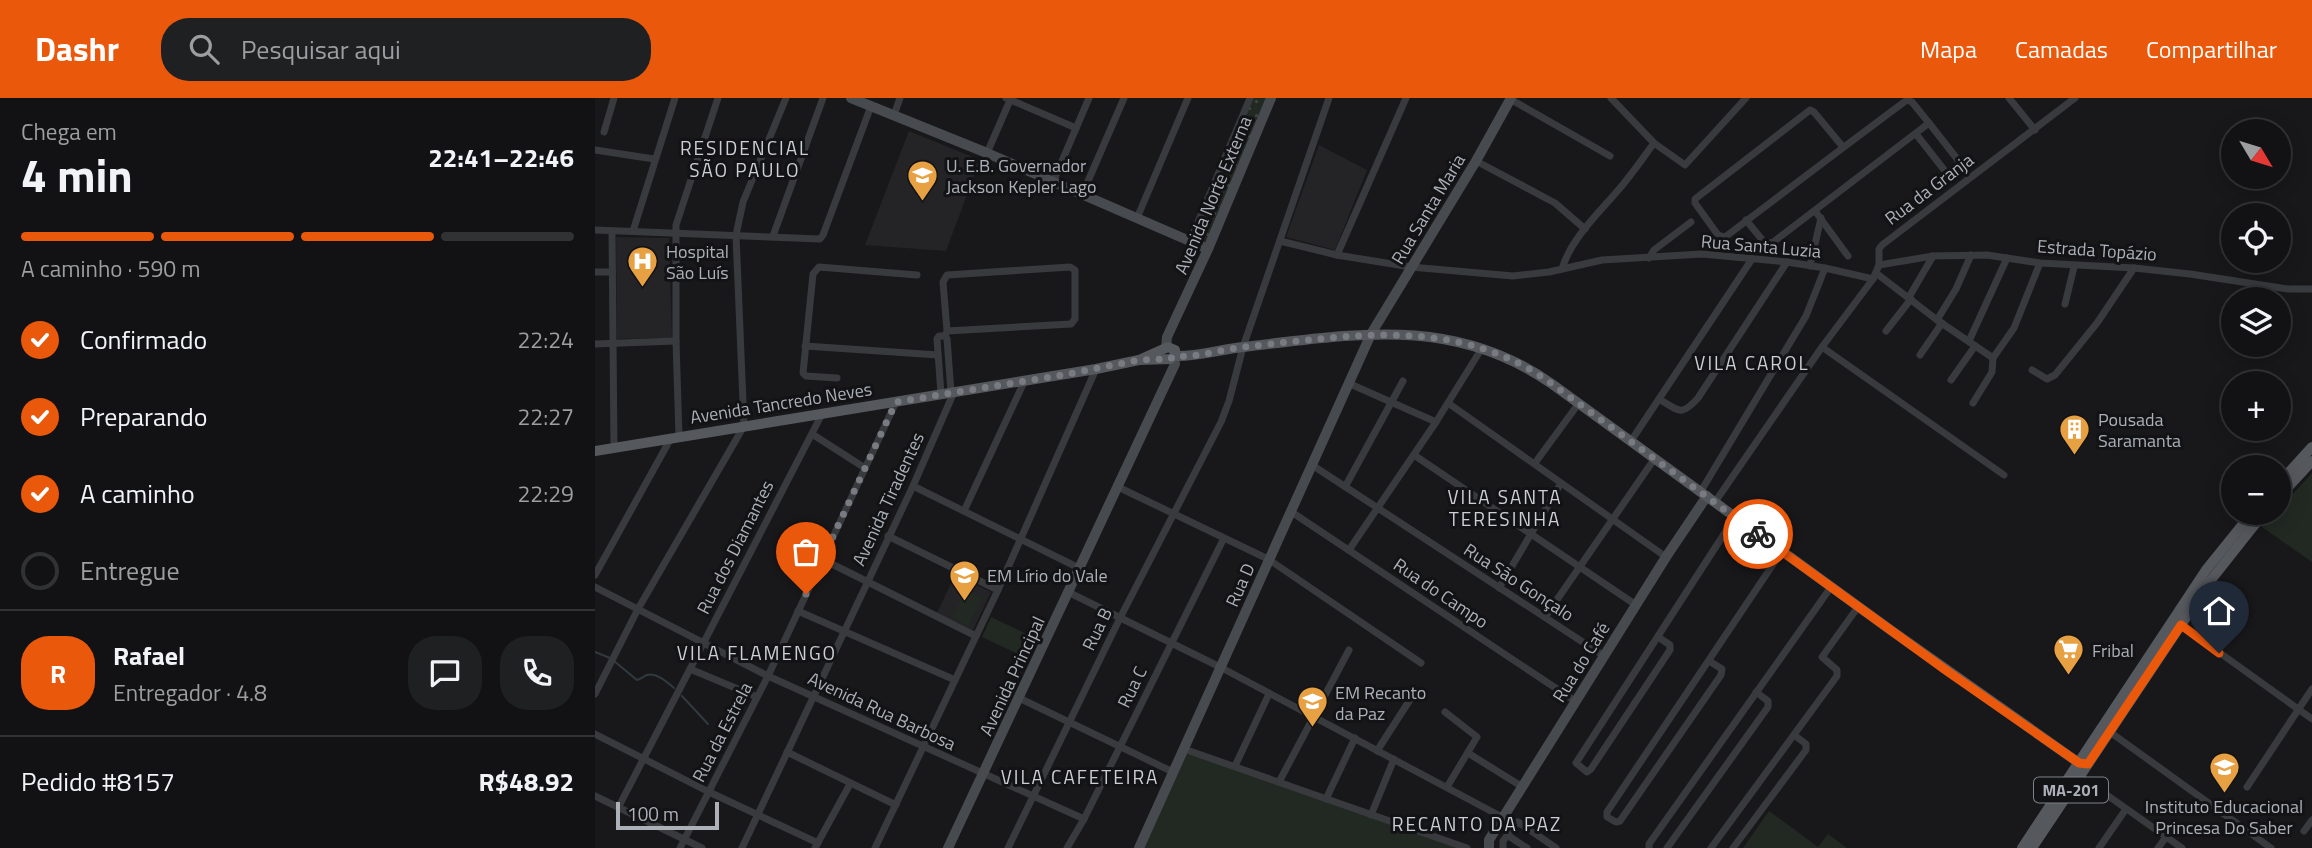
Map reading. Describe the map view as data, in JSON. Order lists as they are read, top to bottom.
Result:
{
  "streets": {
    "main road": ["Avenida Tancredo Neves", "MA-201"],
    "street": [
      "Rua da Granja",
      "Avenida Norte Externa",
      "Rua Santa Maria",
      "Rua Santa Luzia",
      "Estrada Topázio",
      "Avenida Tiradentes",
      "Rua dos Diamantes",
      "Rua São Gonçalo",
      "Rua D",
      "Rua do Campo",
      "Rua B",
      "Rua do Café",
      "Avenida Principal",
      "Rua C",
      "Avenida Rua Barbosa",
      "Rua da Estrela"
    ]
  },
  "crossings": [
    ["Rua da Granja", "Rua Santa Luzia"],
    ["Rua da Granja", "Estrada Topázio"],
    ["Rua da Granja", "Avenida Tancredo Neves"],
    ["Rua da Granja", "Rua do Café"],
    ["Avenida Norte Externa", "Avenida Tancredo Neves"],
    ["Avenida Norte Externa", "Avenida Principal"],
    ["Rua Santa Maria", "Rua Santa Luzia"],
    ["Rua Santa Maria", "Avenida Tancredo Neves"],
    ["Rua Santa Maria", "Rua D"],
    ["Rua Santa Luzia", "Estrada Topázio"],
    ["Rua Santa Luzia", "Rua B"],
    ["Avenida Tancredo Neves", "Avenida Tiradentes"],
    ["Avenida Tancredo Neves", "Rua dos Diamantes"],
    ["Avenida Tancredo Neves", "Rua D"],
    ["Avenida Tancredo Neves", "Rua B"],
    ["Avenida Tancredo Neves", "Rua do Café"],
    ["Avenida Tancredo Neves", "Avenida Principal"],
    ["Avenida Tancredo Neves", "Rua da Estrela"],
    ["Avenida Tancredo Neves", "MA-201"],
    ["Avenida Tiradentes", "Avenida Rua Barbosa"],
    ["Rua dos Diamantes", "Avenida Rua Barbosa"],
    ["Rua São Gonçalo", "Rua D"],
    ["Rua São Gonçalo", "Rua do Café"],
    ["Rua D", "Rua do Campo"],
    ["Rua do Campo", "Rua do Café"],
    ["Rua B", "Avenida Rua Barbosa"],
    ["Avenida Principal", "Avenida Rua Barbosa"],
    ["Rua C", "Avenida Rua Barbosa"],
    ["Avenida Rua Barbosa", "Rua da Estrela"]
  ],
  "districts": [
    "RESIDENCIAL SÃO PAULO",
    "VILA CAROL",
    "VILA SANTA TERESINHA",
    "VILA FLAMENGO",
    "VILA CAFETEIRA",
    "RECANTO DA PAZ"
  ],
  "places": {
    "school or university": [
      "U. E.B. Governador Jackson Kepler Lago",
      "EM Lírio do Vale",
      "EM Recanto da Paz",
      "Instituto Educacional Princesa Do Saber"
    ],
    "hospital": ["Hospital São Luís"],
    "building": ["Pousada Saramanta"],
    "supermarket": ["Fribal"]
  },
  "scale_bar": "100 m",
  "north": "bottom right",
  "page": {
    "header": "Dashr",
    "search": "Pesquisar aqui",
    "nav": ["Mapa", "Camadas", "Compartilhar"],
    "heading": ["4 min", "Chega em", "22:41–22:46"],
    "panel": [
      "Rafael",
      "Entregador · 4.8",
      "Pedido #8157",
      "R$48.92"
    ],
    "map_buttons": ["+", "−"],
    "bar": "A caminho · 590 m",
    "list": [
      ["Confirmado", "22:24"],
      ["Preparando", "22:27"],
      ["A caminho", "22:29"],
      "Entregue"
    ],
    "round": "R",
    "scale": "100 m"
  }
}
